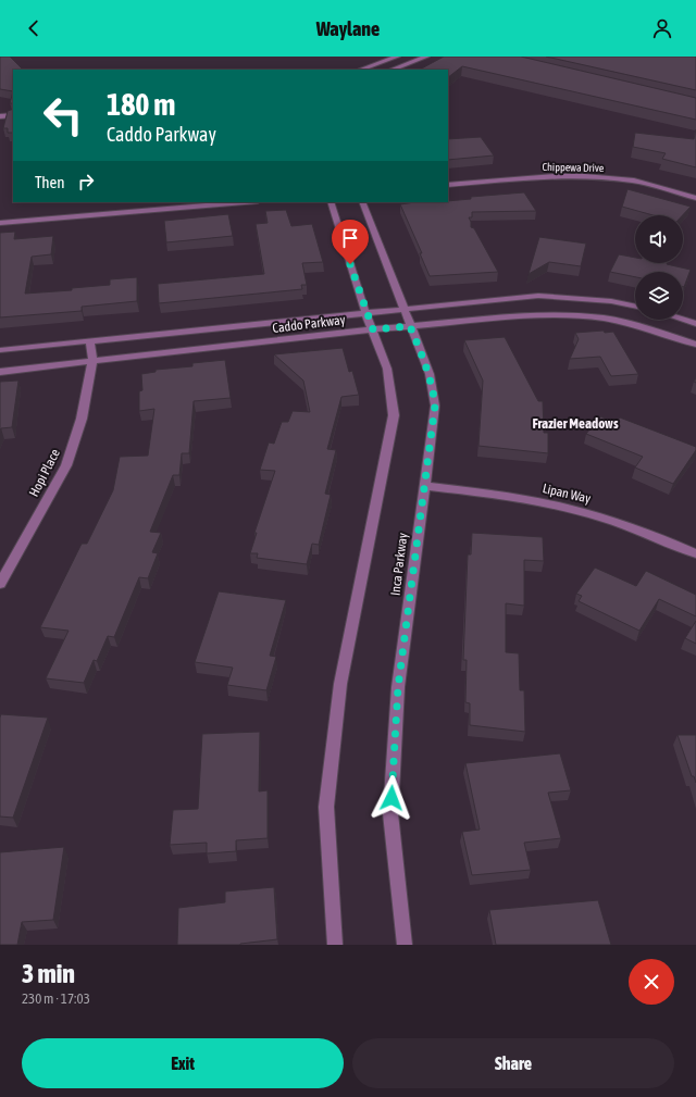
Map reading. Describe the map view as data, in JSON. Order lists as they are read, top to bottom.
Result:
{
  "streets": {
    "street": [
      "Chippewa Drive",
      "Caddo Parkway",
      "Hopi Place",
      "Lipan Way",
      "Inca Parkway"
    ]
  },
  "crossings": [
    ["Caddo Parkway", "Hopi Place"],
    ["Caddo Parkway", "Inca Parkway"],
    ["Lipan Way", "Inca Parkway"]
  ],
  "districts": ["Frazier Meadows"],
  "page": {
    "header": "Waylane",
    "turn": ["180 m", "Caddo Parkway"],
    "then": "Then",
    "heading": ["3 min", "230 m · 17:03"],
    "buttons": ["Exit", "Share"]
  }
}
